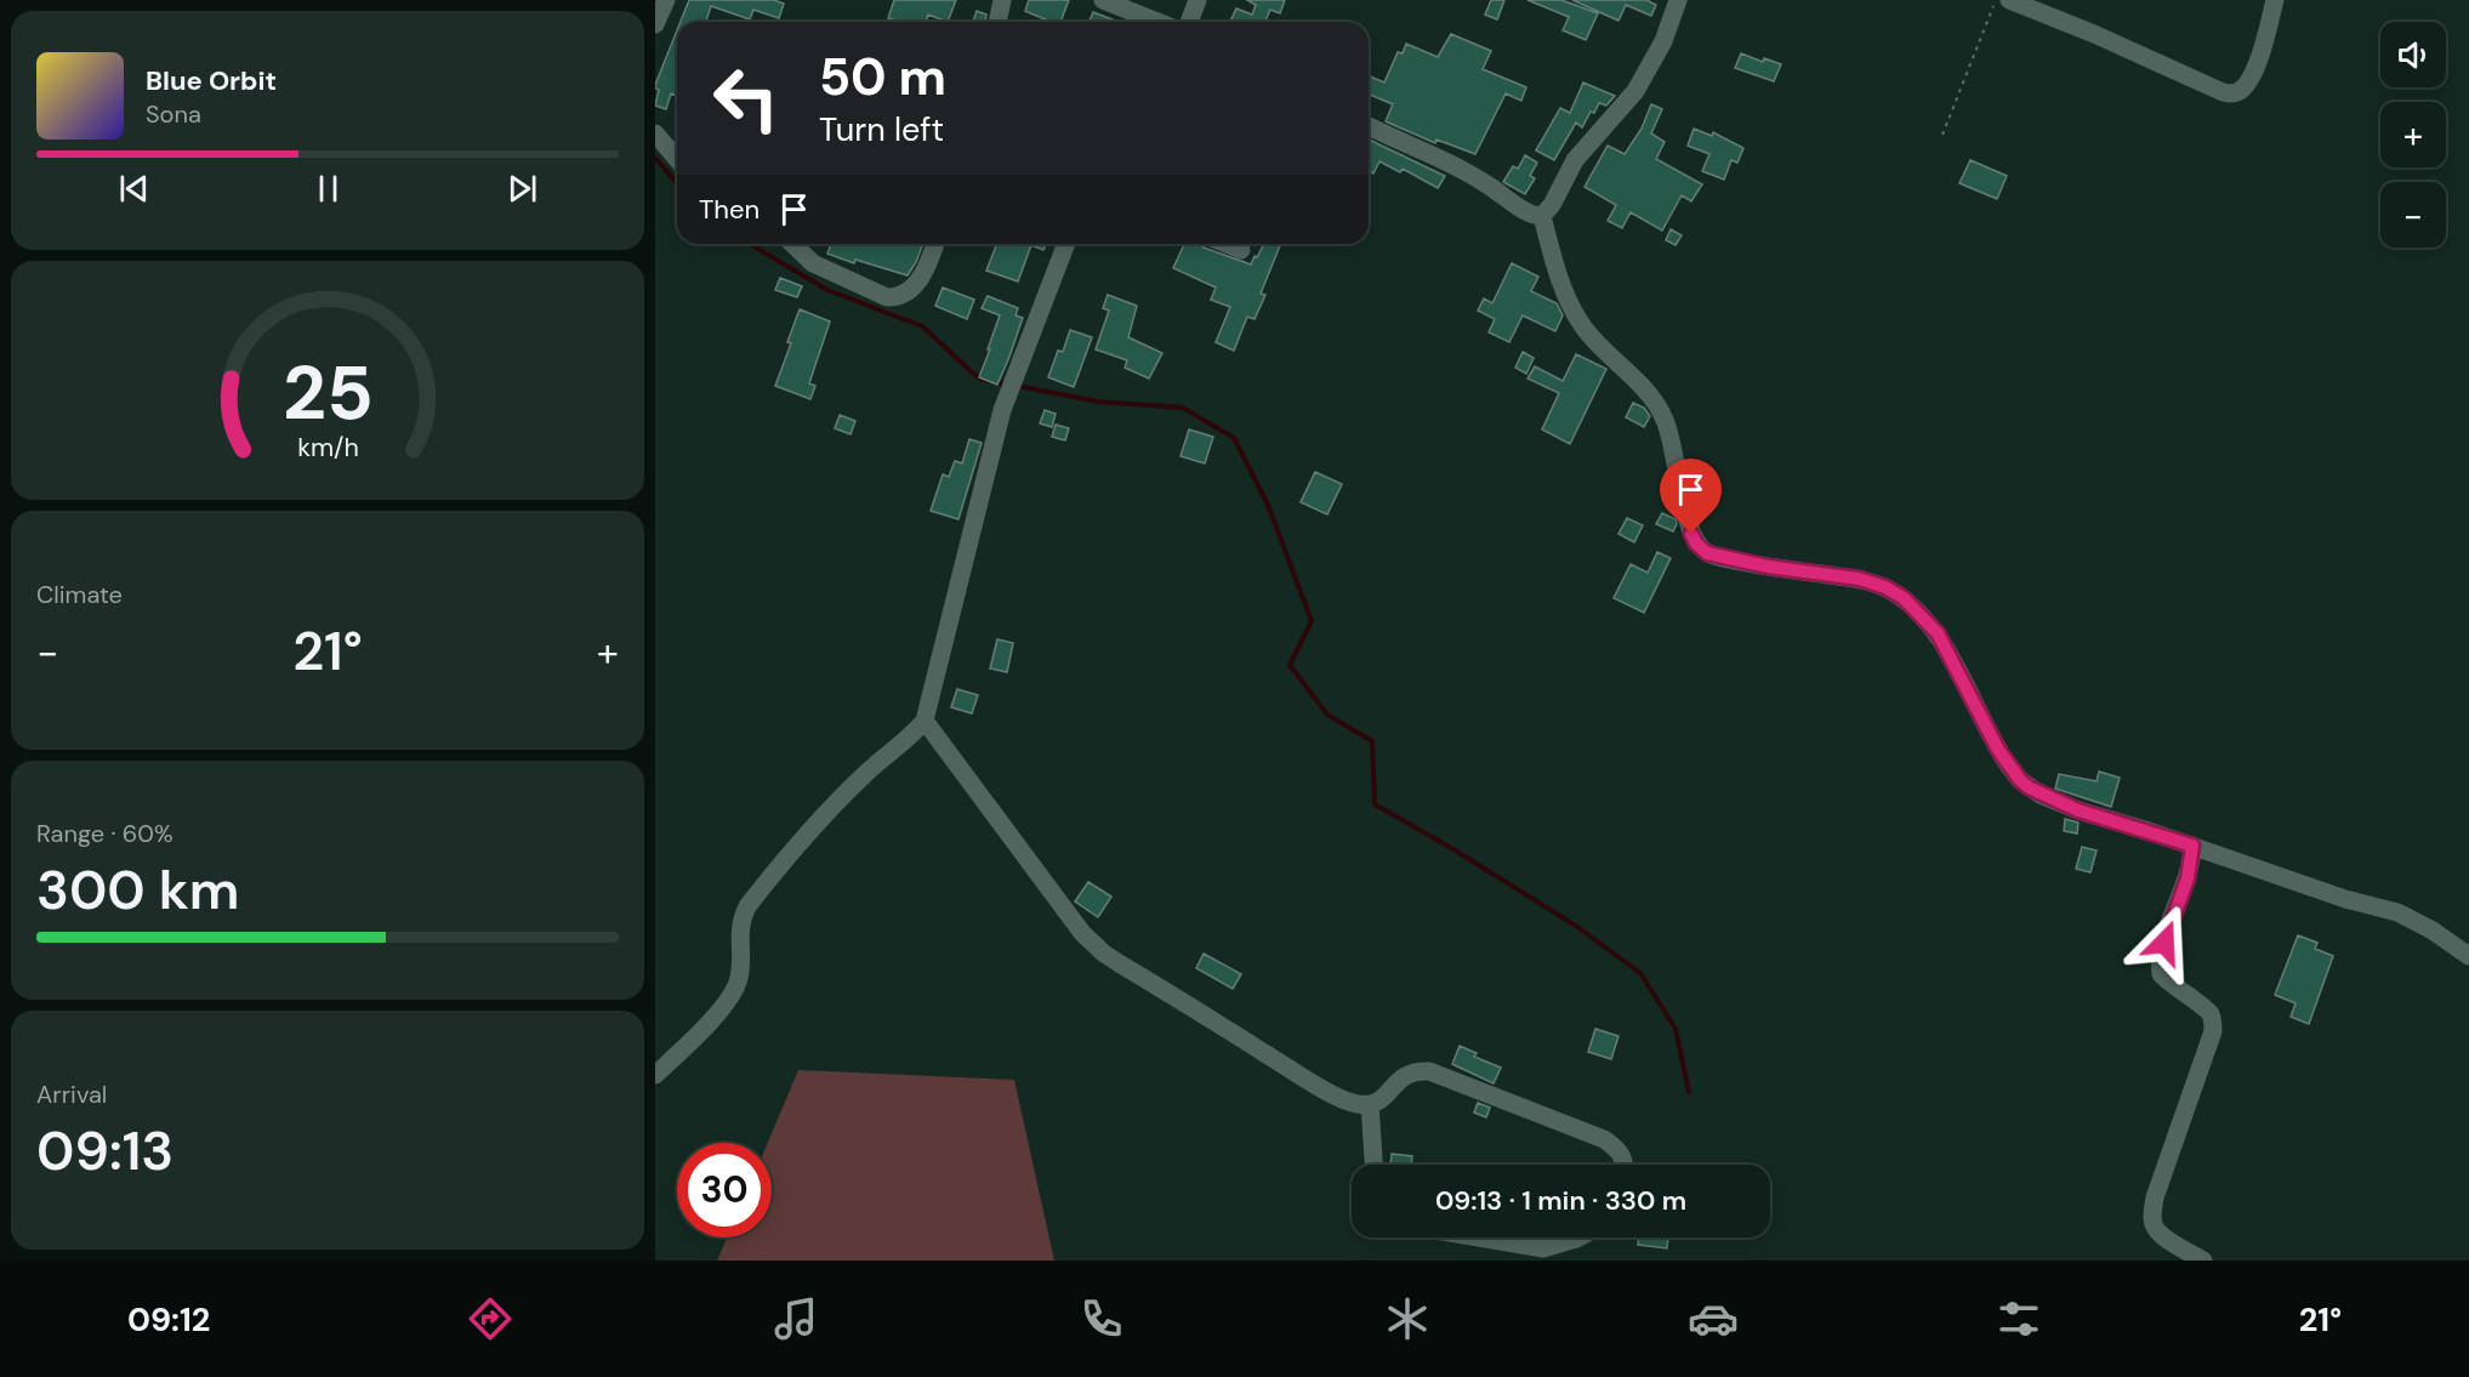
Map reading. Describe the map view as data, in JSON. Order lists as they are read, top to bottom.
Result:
{
  "page": {
    "map_buttons": ["+", "−"],
    "turn": ["50 m", "Turn left"],
    "song": ["Blue Orbit", "Sona"],
    "then": "Then",
    "tile": [
      "Climate",
      ["Range · 60%", "300 km"],
      ["Arrival", "09:13"]
    ],
    "heat": ["−", "21°", "+"],
    "limit": "30",
    "trip": "09:13 · 1 min · 330 m",
    "tabs": ["09:12", "21°"],
    "gauge": ["25", "km/h"]
  }
}
